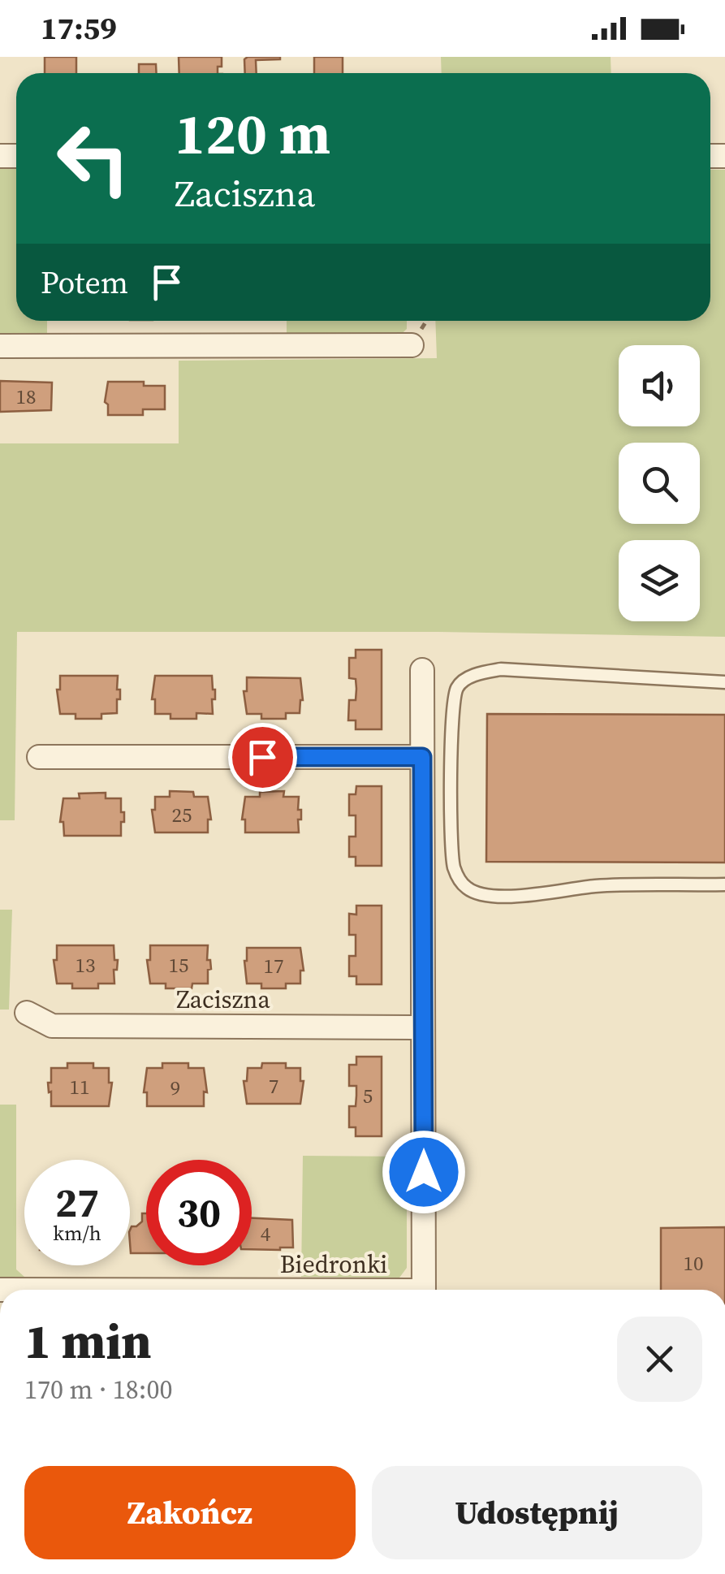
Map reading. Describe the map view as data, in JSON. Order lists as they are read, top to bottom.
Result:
{
  "streets": {
    "street": ["Zaciszna"]
  },
  "house_numbers": [
    "18",
    "25",
    "13",
    "15",
    "17",
    "7",
    "11",
    "9",
    "5",
    "4",
    "10"
  ],
  "page": {
    "status": "17:59",
    "turn": ["120 m", "Zaciszna"],
    "then": "Potem",
    "speed": "27 km/h",
    "limit": "30",
    "heading": ["1 min", "170 m · 18:00"],
    "buttons": ["Zakończ", "Udostępnij"]
  }
}
